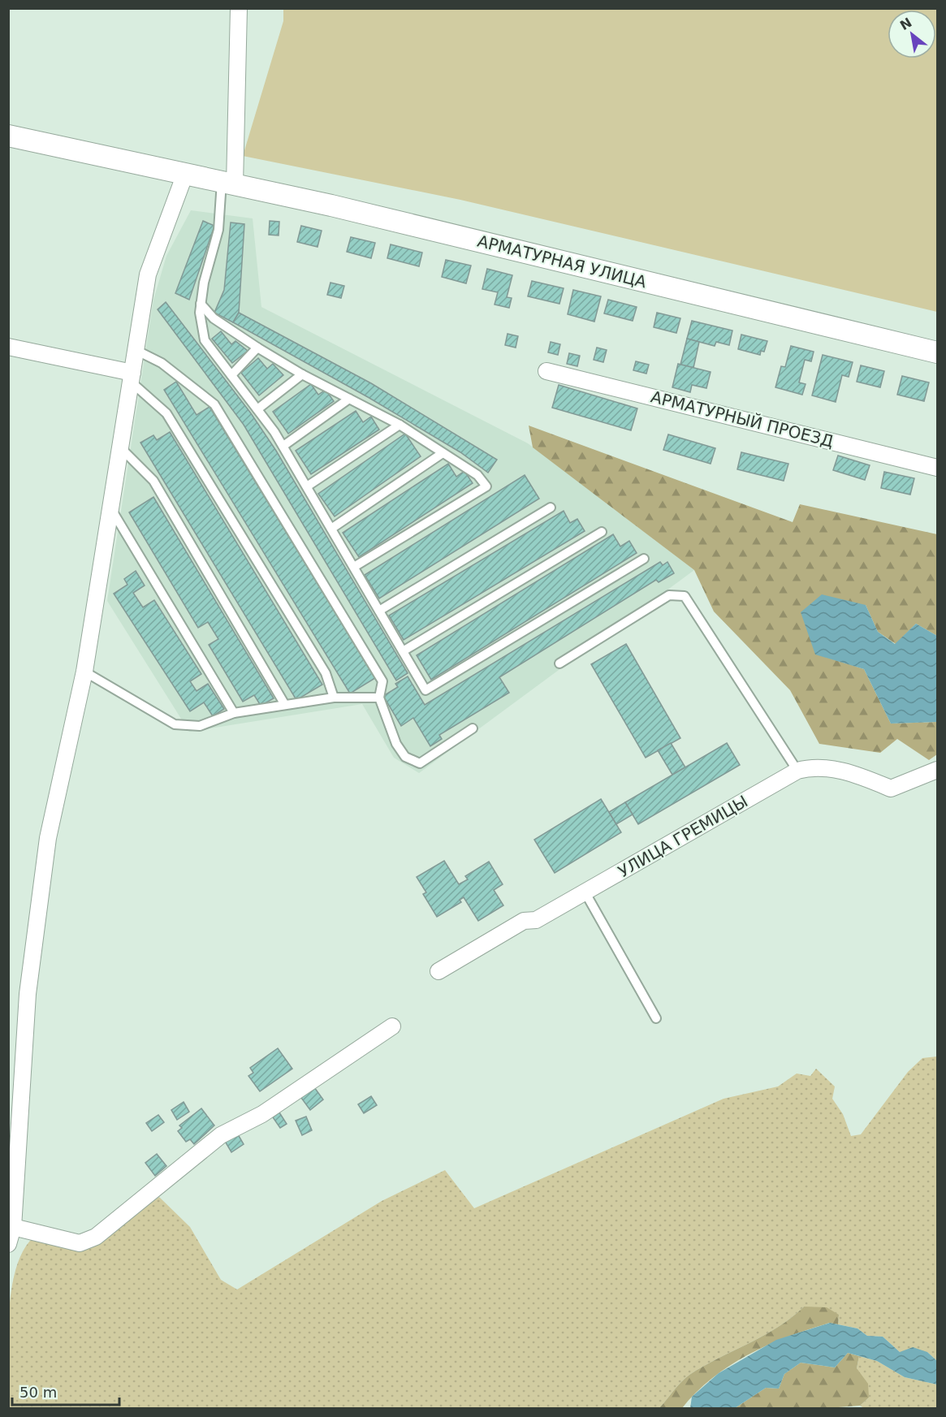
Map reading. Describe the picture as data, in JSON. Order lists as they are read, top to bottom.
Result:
{
  "streets": {
    "street": ["АРМАТУРНАЯ УЛИЦА", "АРМАТУРНЫЙ ПРОЕЗД", "УЛИЦА ГРЕМИЦЫ"]
  },
  "scale_bar": "50 m",
  "north": "top left"
}
